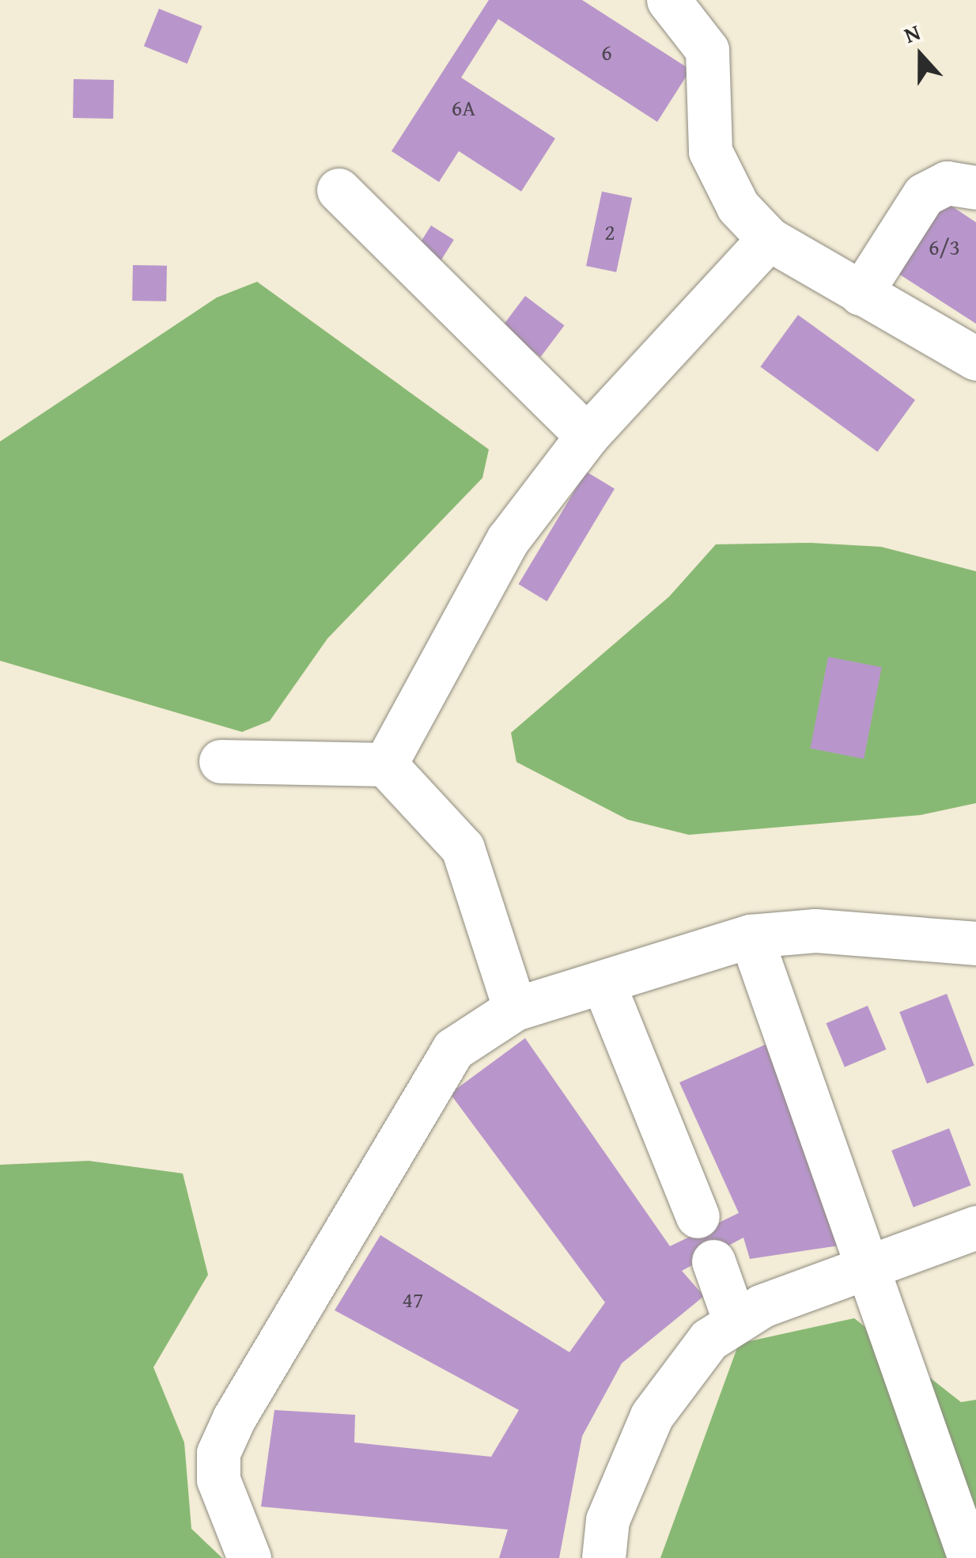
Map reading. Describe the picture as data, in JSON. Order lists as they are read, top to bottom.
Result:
{
  "house_numbers": [
    "6",
    "6А",
    "2",
    "6/3",
    "47"
  ],
  "north": "top"
}
